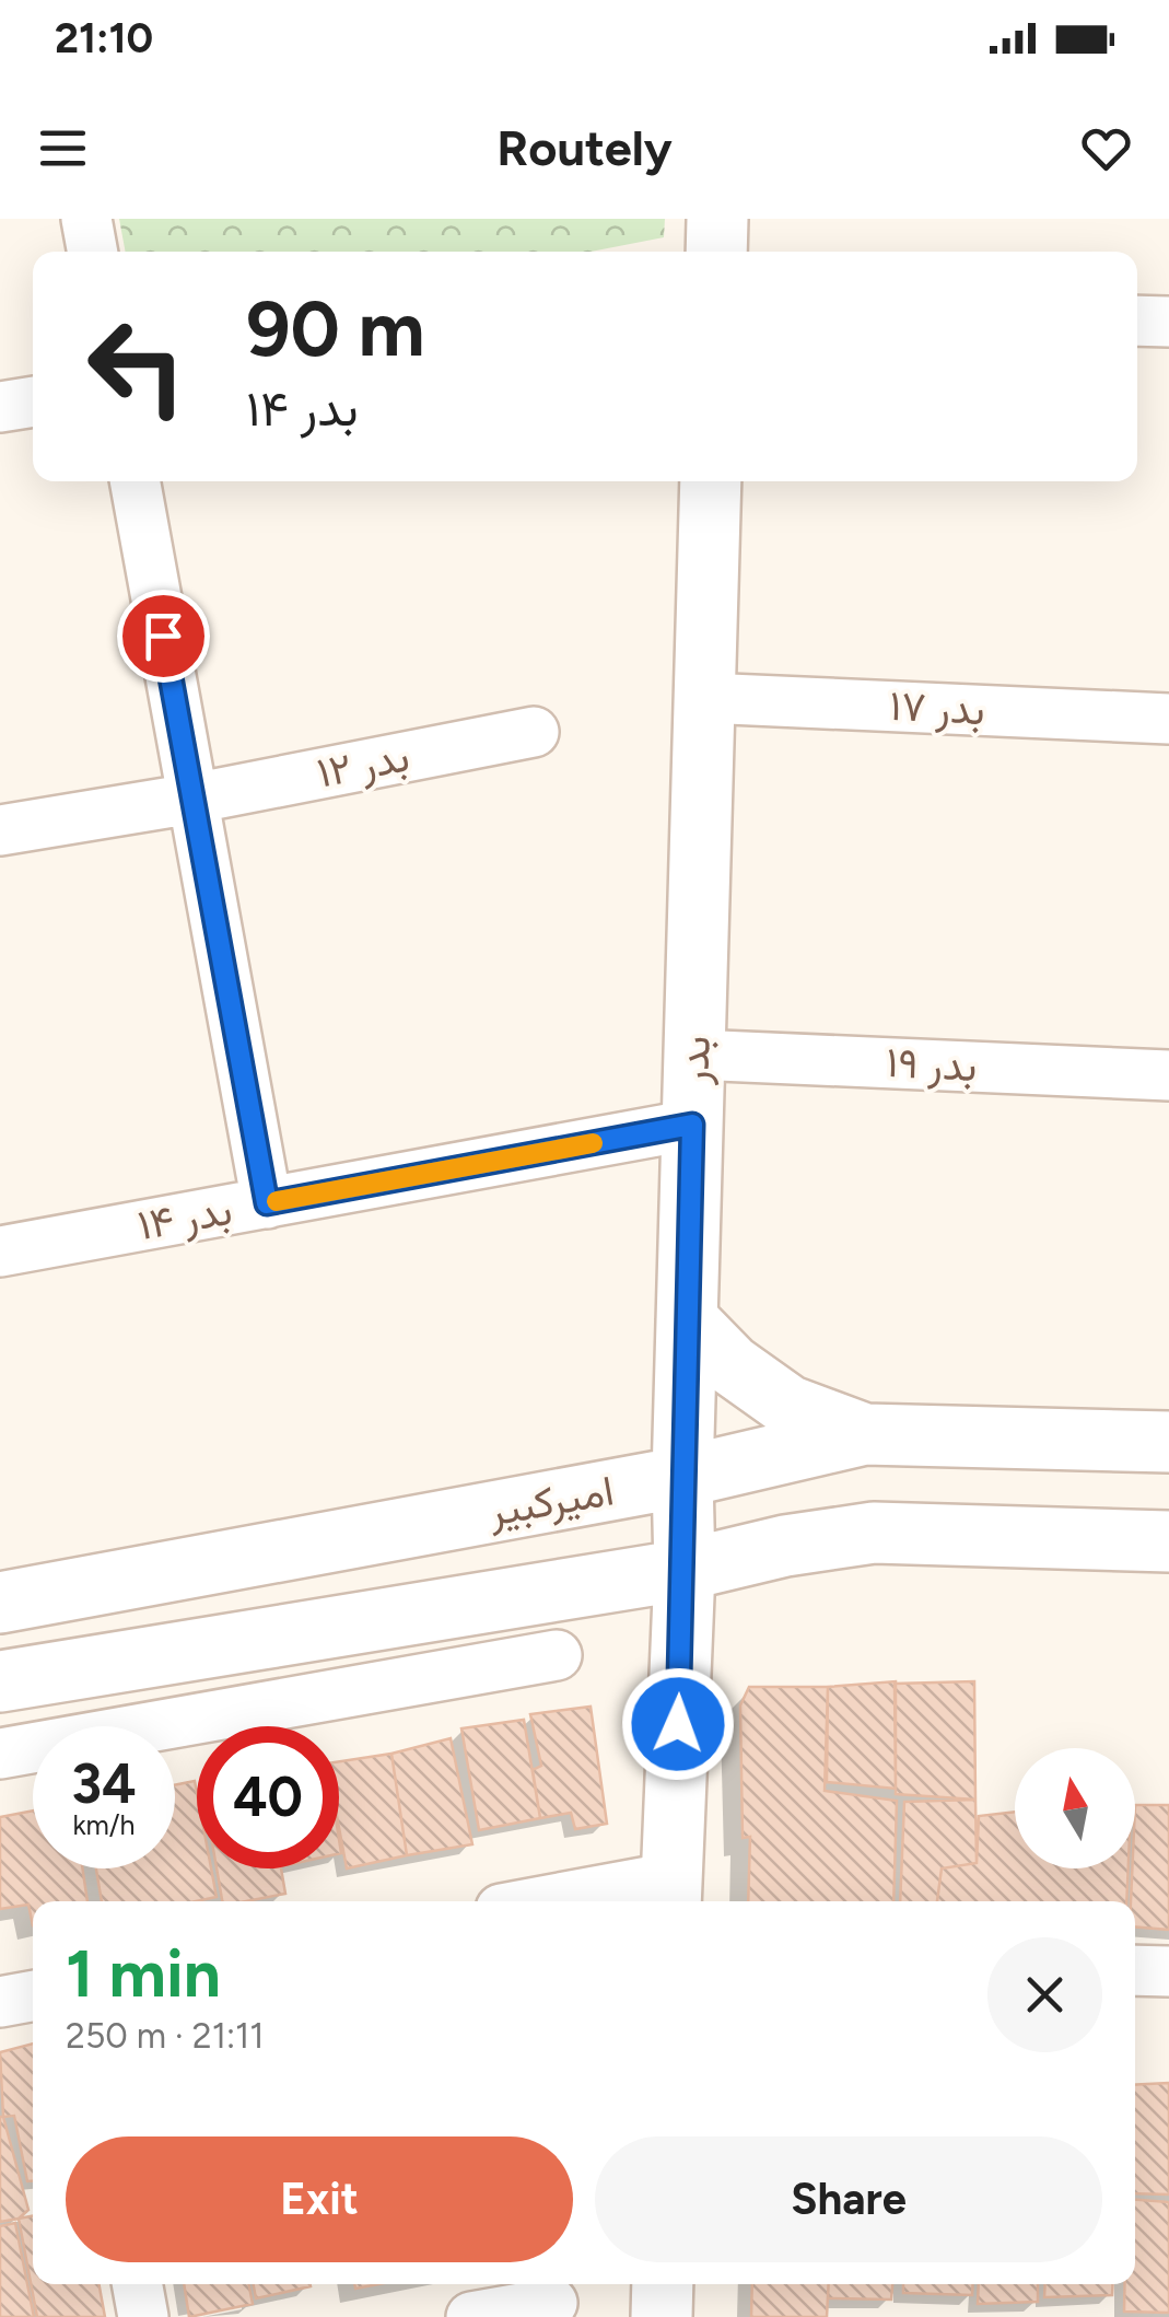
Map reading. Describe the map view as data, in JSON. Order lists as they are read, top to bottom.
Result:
{
  "streets": {
    "street": [
      "بدر ۱۷",
      "بدر ۱۲",
      "بدر",
      "بدر ۱۹",
      "بدر ۱۴",
      "امیرکبیر"
    ]
  },
  "crossings": [
    ["بدر ۱۷", "بدر"],
    ["بدر", "بدر ۱۹"],
    ["بدر", "بدر ۱۴"],
    ["بدر", "امیرکبیر"]
  ],
  "north": "top",
  "page": {
    "status": "21:10",
    "header": "Routely",
    "turn": ["90 m", "بدر ۱۴"],
    "speed": "34 km/h",
    "limit": "40",
    "heading": ["1 min", "250 m · 21:11"],
    "buttons": ["Exit", "Share"]
  }
}
